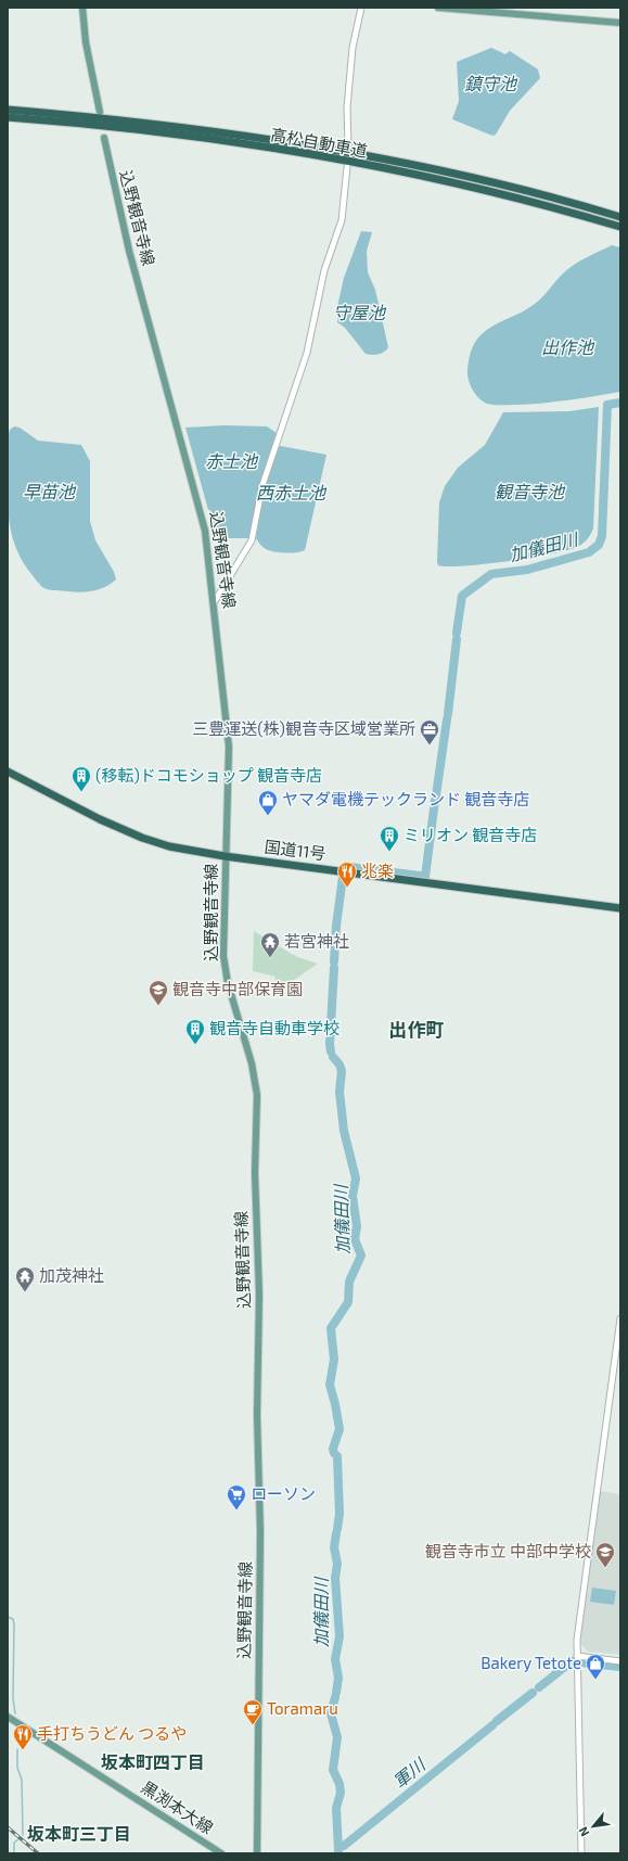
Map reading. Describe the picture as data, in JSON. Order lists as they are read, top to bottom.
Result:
{
  "streets": {
    "highway": ["高松自動車道", "国道11号"],
    "main road": ["込野観音寺線", "黒渕本大線"]
  },
  "crossings": [
    ["込野観音寺線", "国道11号"]
  ],
  "districts": ["出作町", "坂本町四丁目", "坂本町三丁目"],
  "water": [
    "鎮守池",
    "守屋池",
    "出作池",
    "赤土池",
    "早苗池",
    "観音寺池",
    "西赤土池",
    "加儀田川",
    "軍川"
  ],
  "places": {
    "office": ["三豊運送(株)観音寺区域営業所"],
    "building": ["(移転)ドコモショップ 観音寺店", "ミリオン 観音寺店", "観音寺自動車学校"],
    "shop": ["ヤマダ電機テックランド 観音寺店", "Bakery Tetote"],
    "restaurant": ["兆楽", "手打ちうどん つるや"],
    "temple": ["若宮神社", "加茂神社"],
    "school or university": ["観音寺中部保育園", "観音寺市立 中部中学校"],
    "supermarket": ["ローソン"],
    "cafe": ["Toramaru"]
  },
  "north": "bottom left"
}
